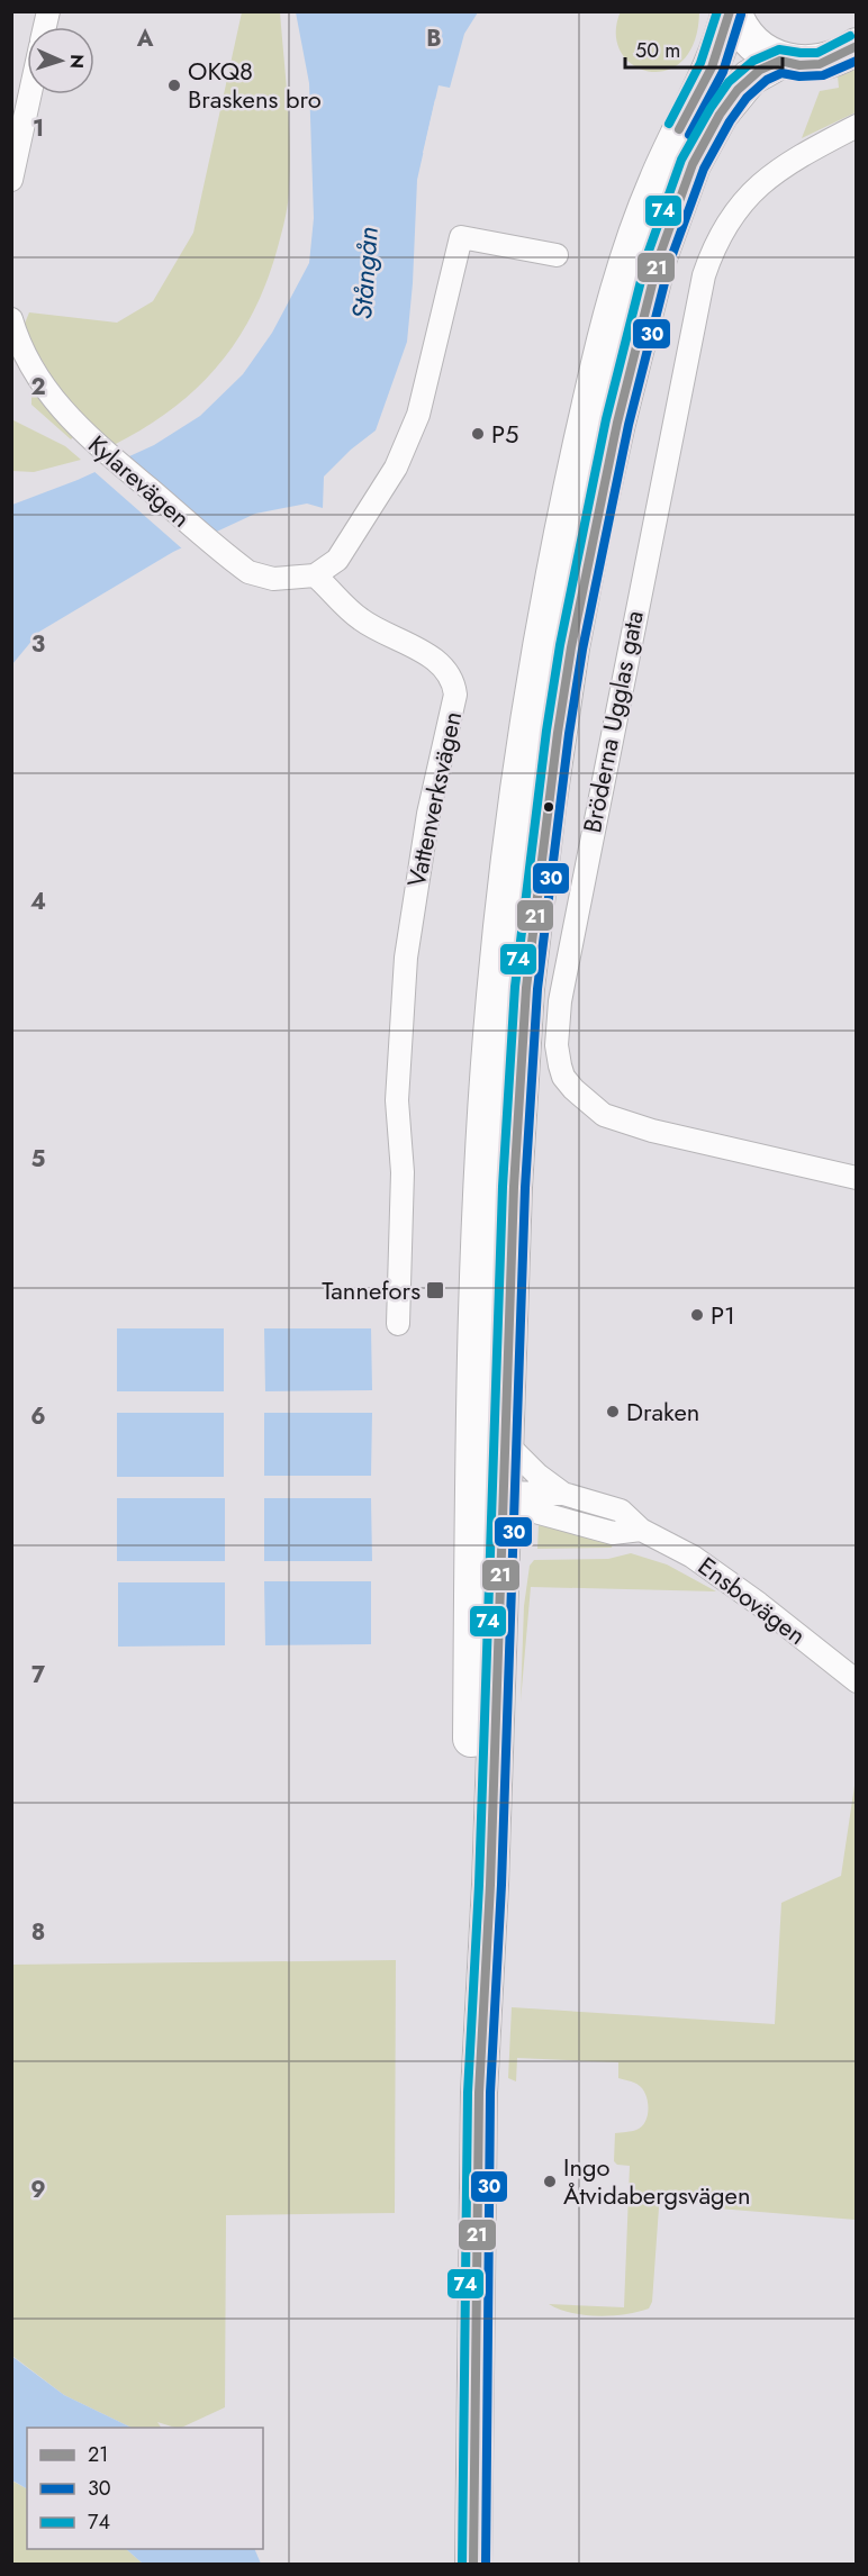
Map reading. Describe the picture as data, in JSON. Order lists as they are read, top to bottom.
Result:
{
  "streets": {
    "street": [
      "Kylarevägen",
      "Bröderna Ugglas gata",
      "Vattenverksvägen",
      "Ensbovägen"
    ]
  },
  "crossings": [
    ["Kylarevägen", "Vattenverksvägen"]
  ],
  "water": ["Stångån"],
  "places": {
    "other": [
      "OKQ8 Braskens bro",
      "P5",
      "P1",
      "Draken",
      "Ingo Åtvidabergsvägen"
    ],
    "transit": ["Tannefors"]
  },
  "lines": ["transit line 21", "transit line 74", "transit line 30"],
  "legend": ["21", "30", "74"],
  "scale_bar": "50 m",
  "north": "right",
  "grid": {
    "columns": ["A", "B"],
    "rows": [
      "1",
      "2",
      "3",
      "4",
      "5",
      "6",
      "7",
      "8",
      "9"
    ]
  }
}
